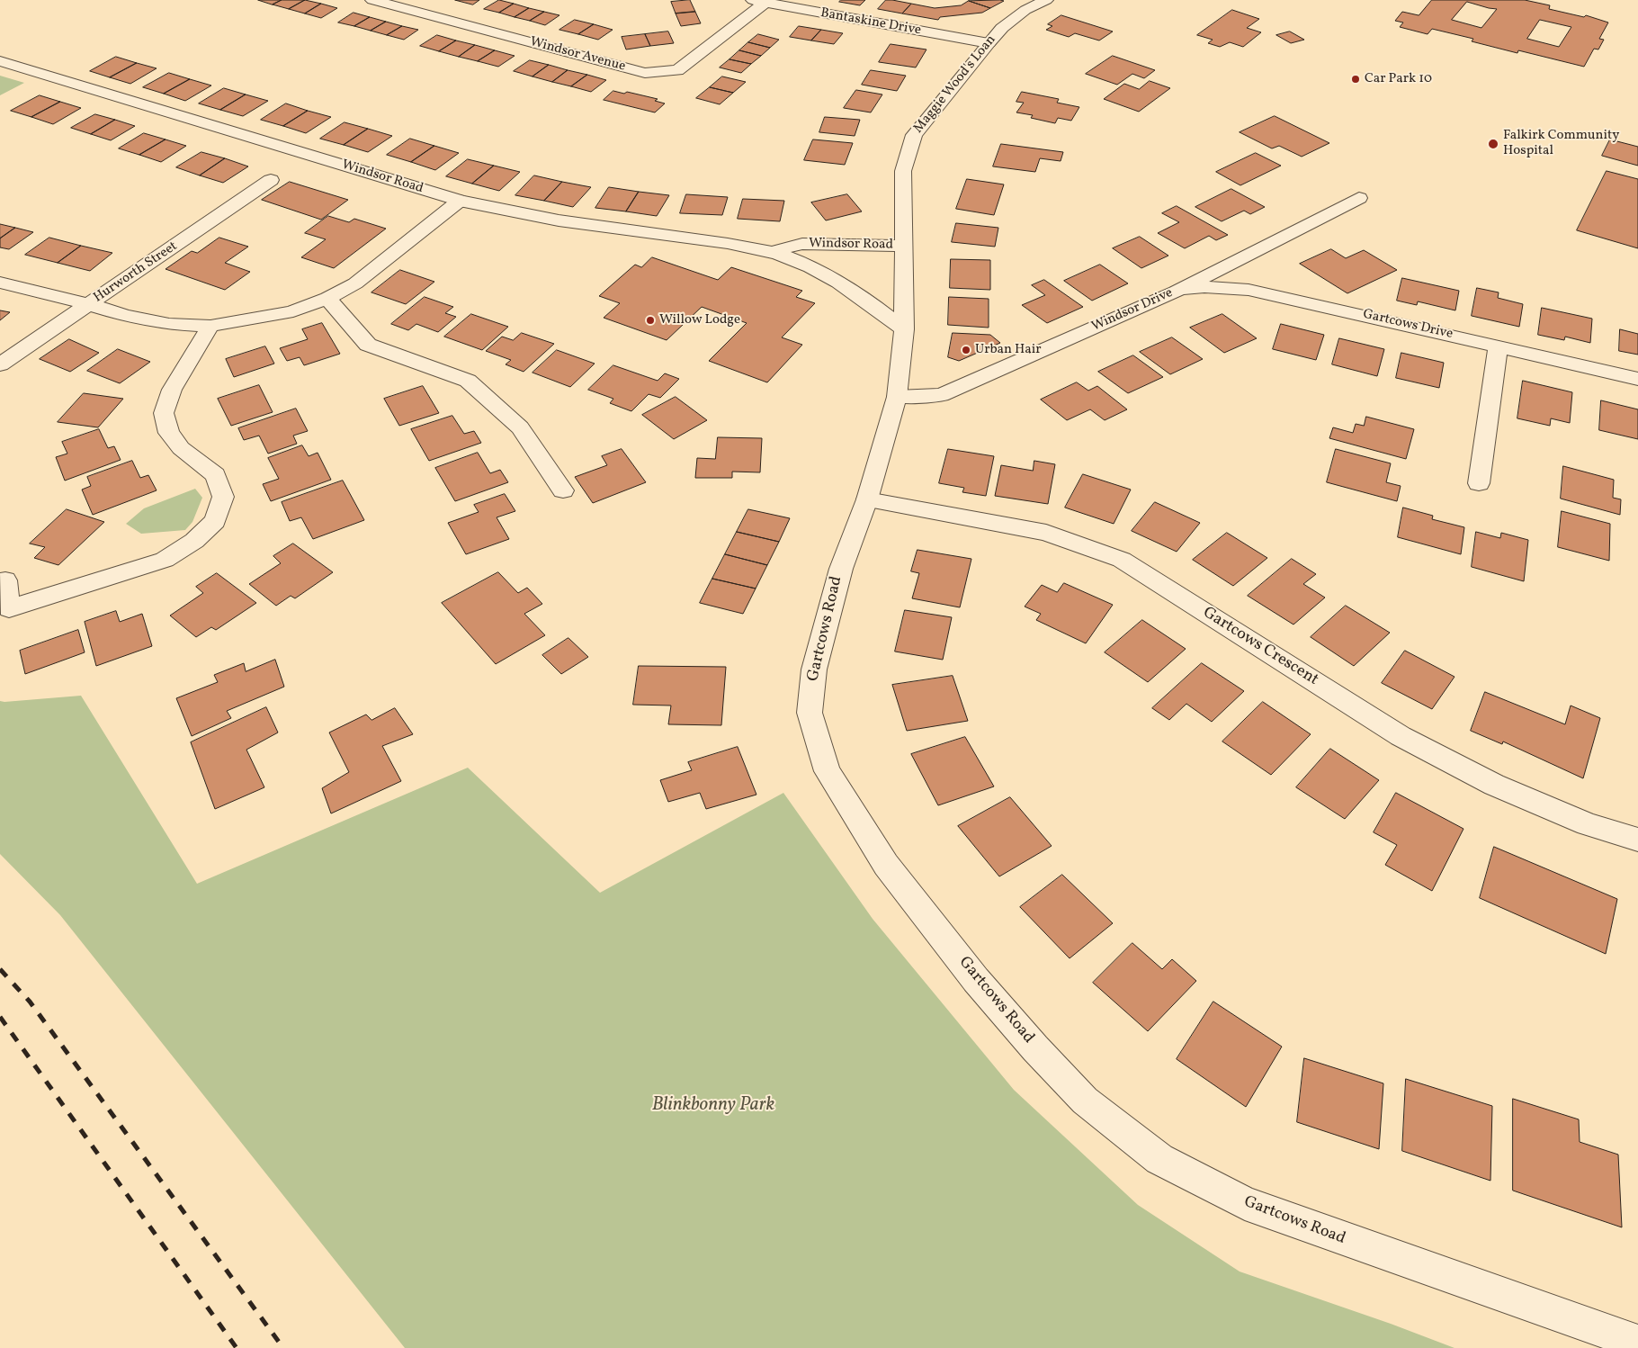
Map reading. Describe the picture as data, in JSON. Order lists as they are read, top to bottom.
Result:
{
  "streets": {
    "street": [
      "Bantaskine Drive",
      "Windsor Avenue",
      "Maggie Wood's Loan",
      "Windsor Road",
      "Hurworth Street",
      "Windsor Drive",
      "Gartcows Drive",
      "Gartcows Road",
      "Gartcows Crescent"
    ]
  },
  "crossings": [
    ["Bantaskine Drive", "Windsor Avenue"],
    ["Bantaskine Drive", "Maggie Wood's Loan"],
    ["Maggie Wood's Loan", "Windsor Road"],
    ["Maggie Wood's Loan", "Gartcows Road"],
    ["Windsor Road", "Gartcows Road"],
    ["Windsor Drive", "Gartcows Drive"],
    ["Windsor Drive", "Gartcows Road"],
    ["Gartcows Road", "Gartcows Crescent"]
  ],
  "parks": ["Blinkbonny Park"],
  "places": [
    "Car Park 10",
    "Falkirk Community Hospital",
    "Willow Lodge",
    "Urban Hair"
  ]
}
